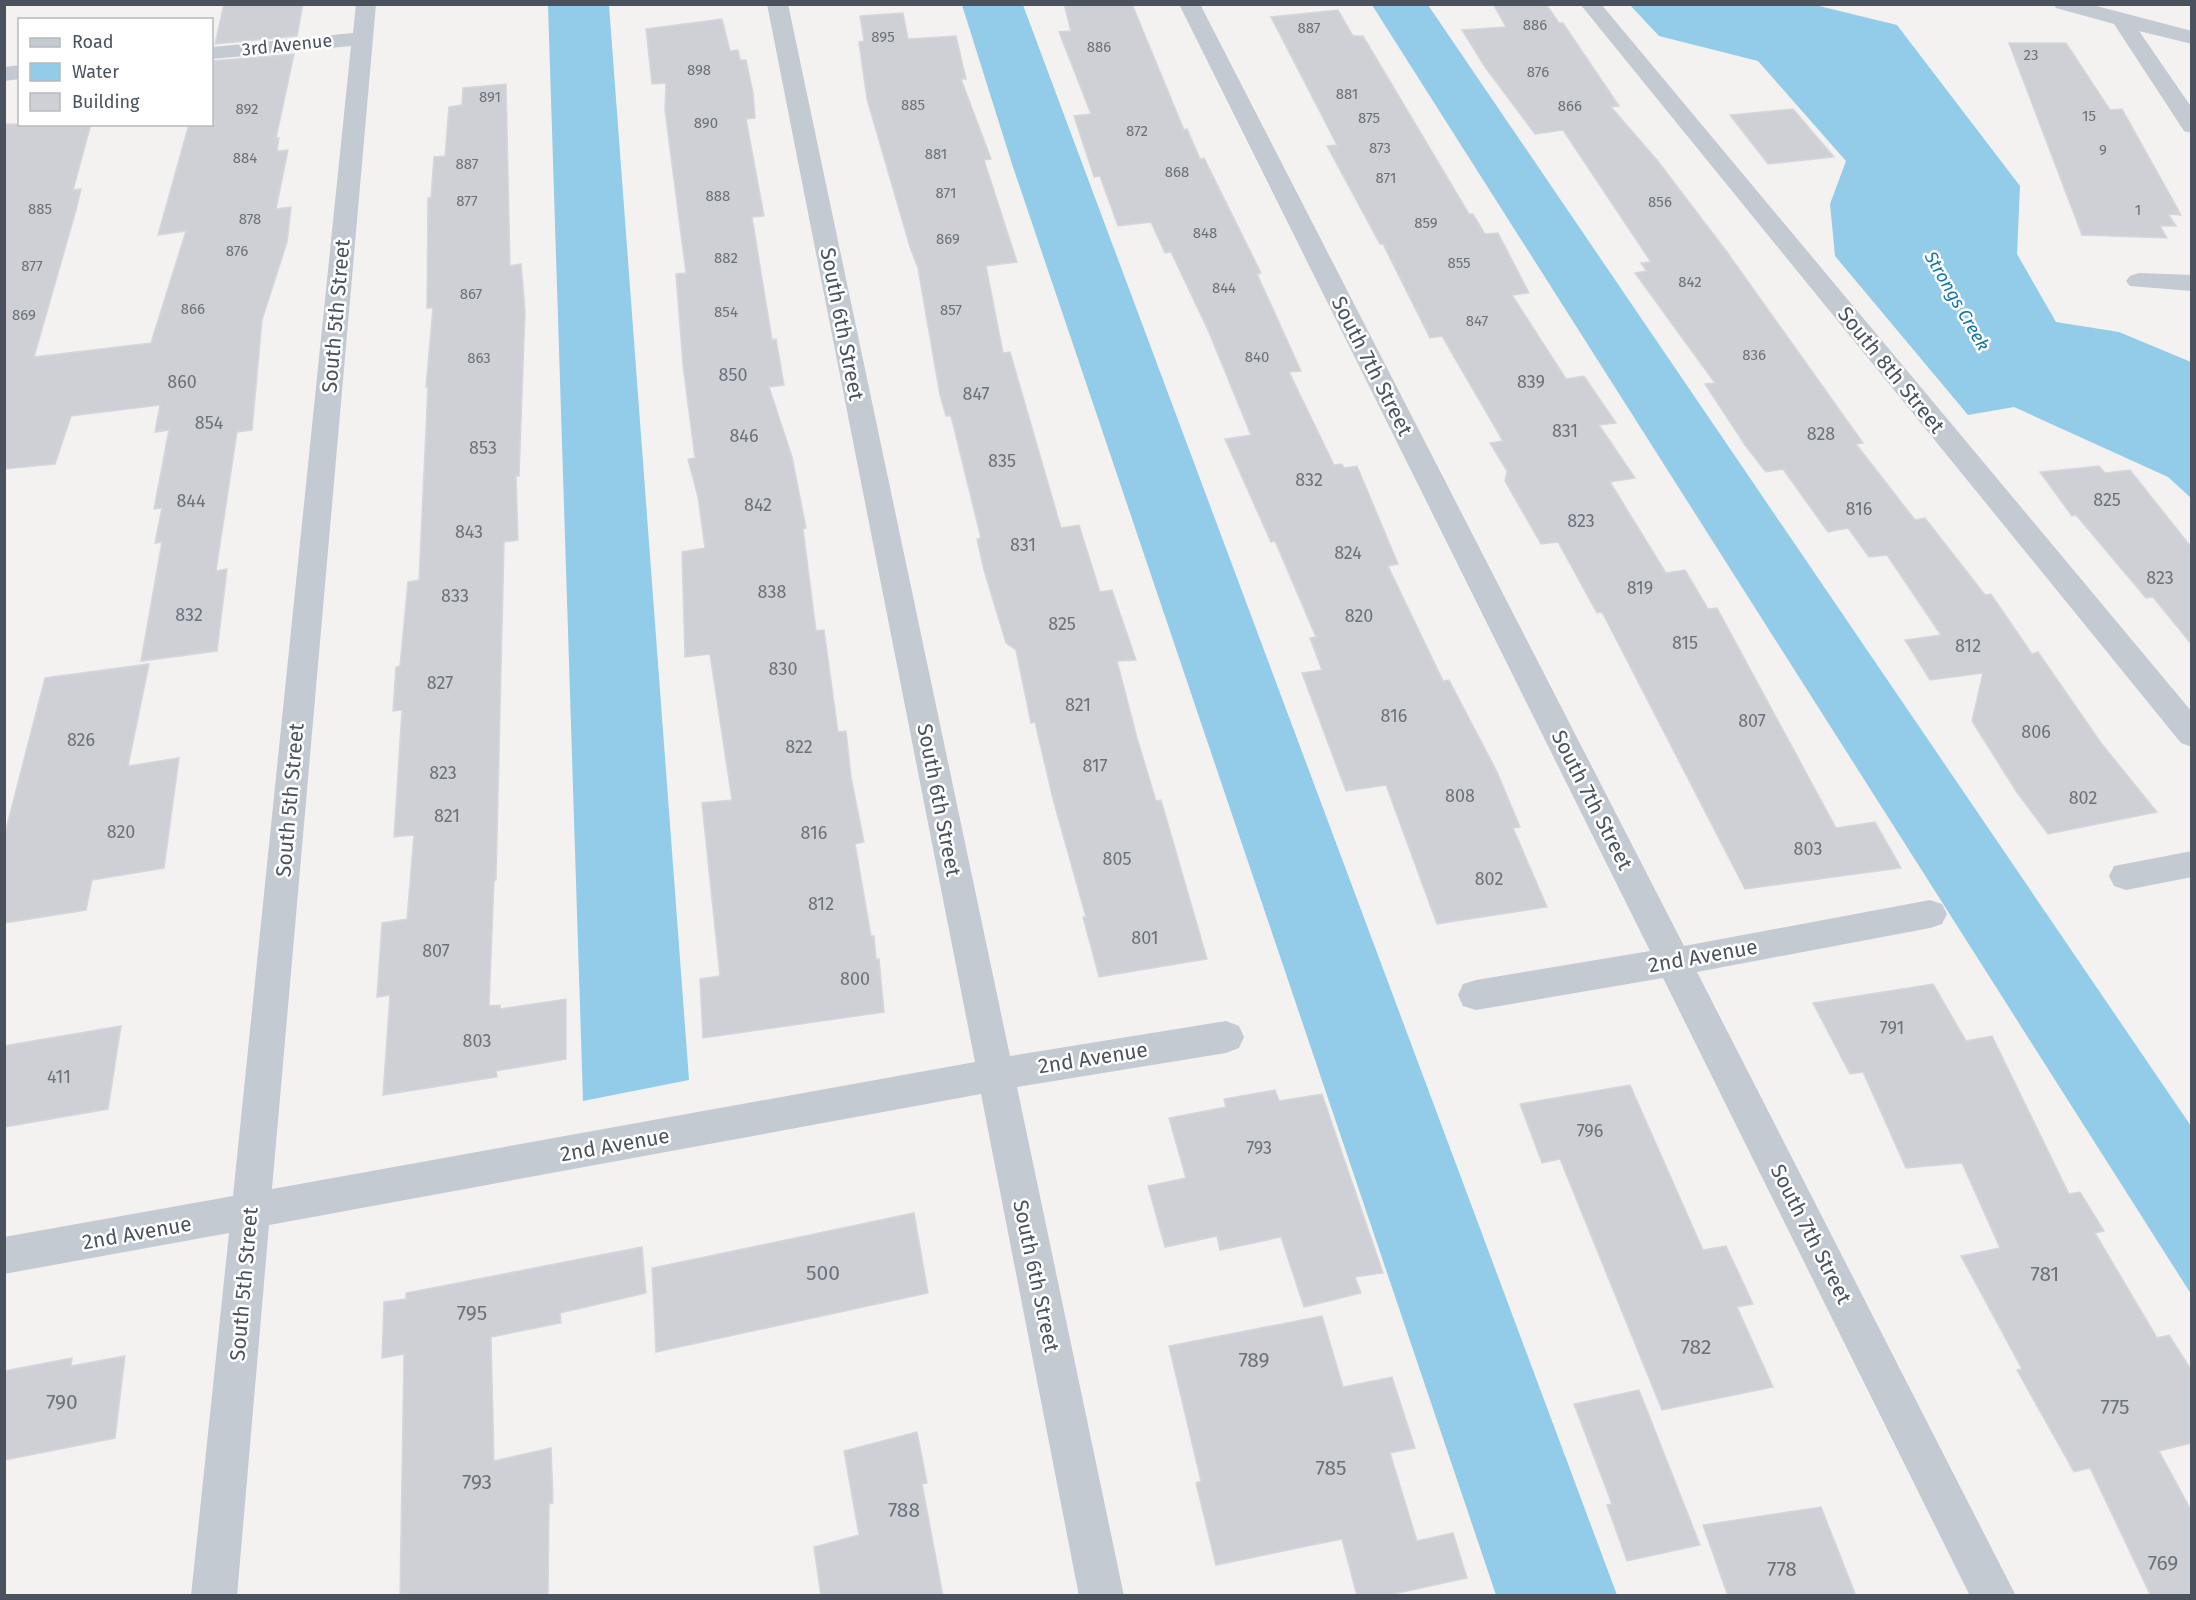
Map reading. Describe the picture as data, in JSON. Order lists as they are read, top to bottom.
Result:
{
  "streets": {
    "street": [
      "3rd Avenue",
      "South 5th Street",
      "South 6th Street",
      "South 7th Street",
      "South 8th Street",
      "2nd Avenue"
    ]
  },
  "crossings": [
    ["3rd Avenue", "South 5th Street"],
    ["South 5th Street", "2nd Avenue"],
    ["South 6th Street", "2nd Avenue"],
    ["South 7th Street", "2nd Avenue"]
  ],
  "water": ["Strongs Creek"],
  "house_numbers": [
    "886",
    "887",
    "895",
    "886",
    "23",
    "898",
    "876",
    "881",
    "891",
    "885",
    "866",
    "892",
    "15",
    "875",
    "890",
    "872",
    "873",
    "9",
    "881",
    "884",
    "887",
    "868",
    "871",
    "871",
    "888",
    "877",
    "856",
    "885",
    "1",
    "878",
    "859",
    "848",
    "869",
    "876",
    "882",
    "855",
    "877",
    "842",
    "844",
    "867",
    "866",
    "857",
    "854",
    "869",
    "847",
    "836",
    "840",
    "863",
    "850",
    "860",
    "839",
    "847",
    "854",
    "831",
    "828",
    "846",
    "853",
    "835",
    "832",
    "825",
    "844",
    "842",
    "816",
    "823",
    "843",
    "831",
    "824",
    "823",
    "819",
    "838",
    "833",
    "832",
    "820",
    "825",
    "815",
    "812",
    "830",
    "827",
    "821",
    "816",
    "807",
    "806",
    "826",
    "822",
    "817",
    "823",
    "808",
    "802",
    "821",
    "820",
    "816",
    "803",
    "805",
    "802",
    "812",
    "801",
    "807",
    "800",
    "791",
    "803",
    "411",
    "796",
    "793",
    "500",
    "781",
    "795",
    "782",
    "789",
    "790",
    "775",
    "785",
    "793",
    "788",
    "769",
    "778"
  ],
  "legend": ["Road", "Water", "Building"]
}
